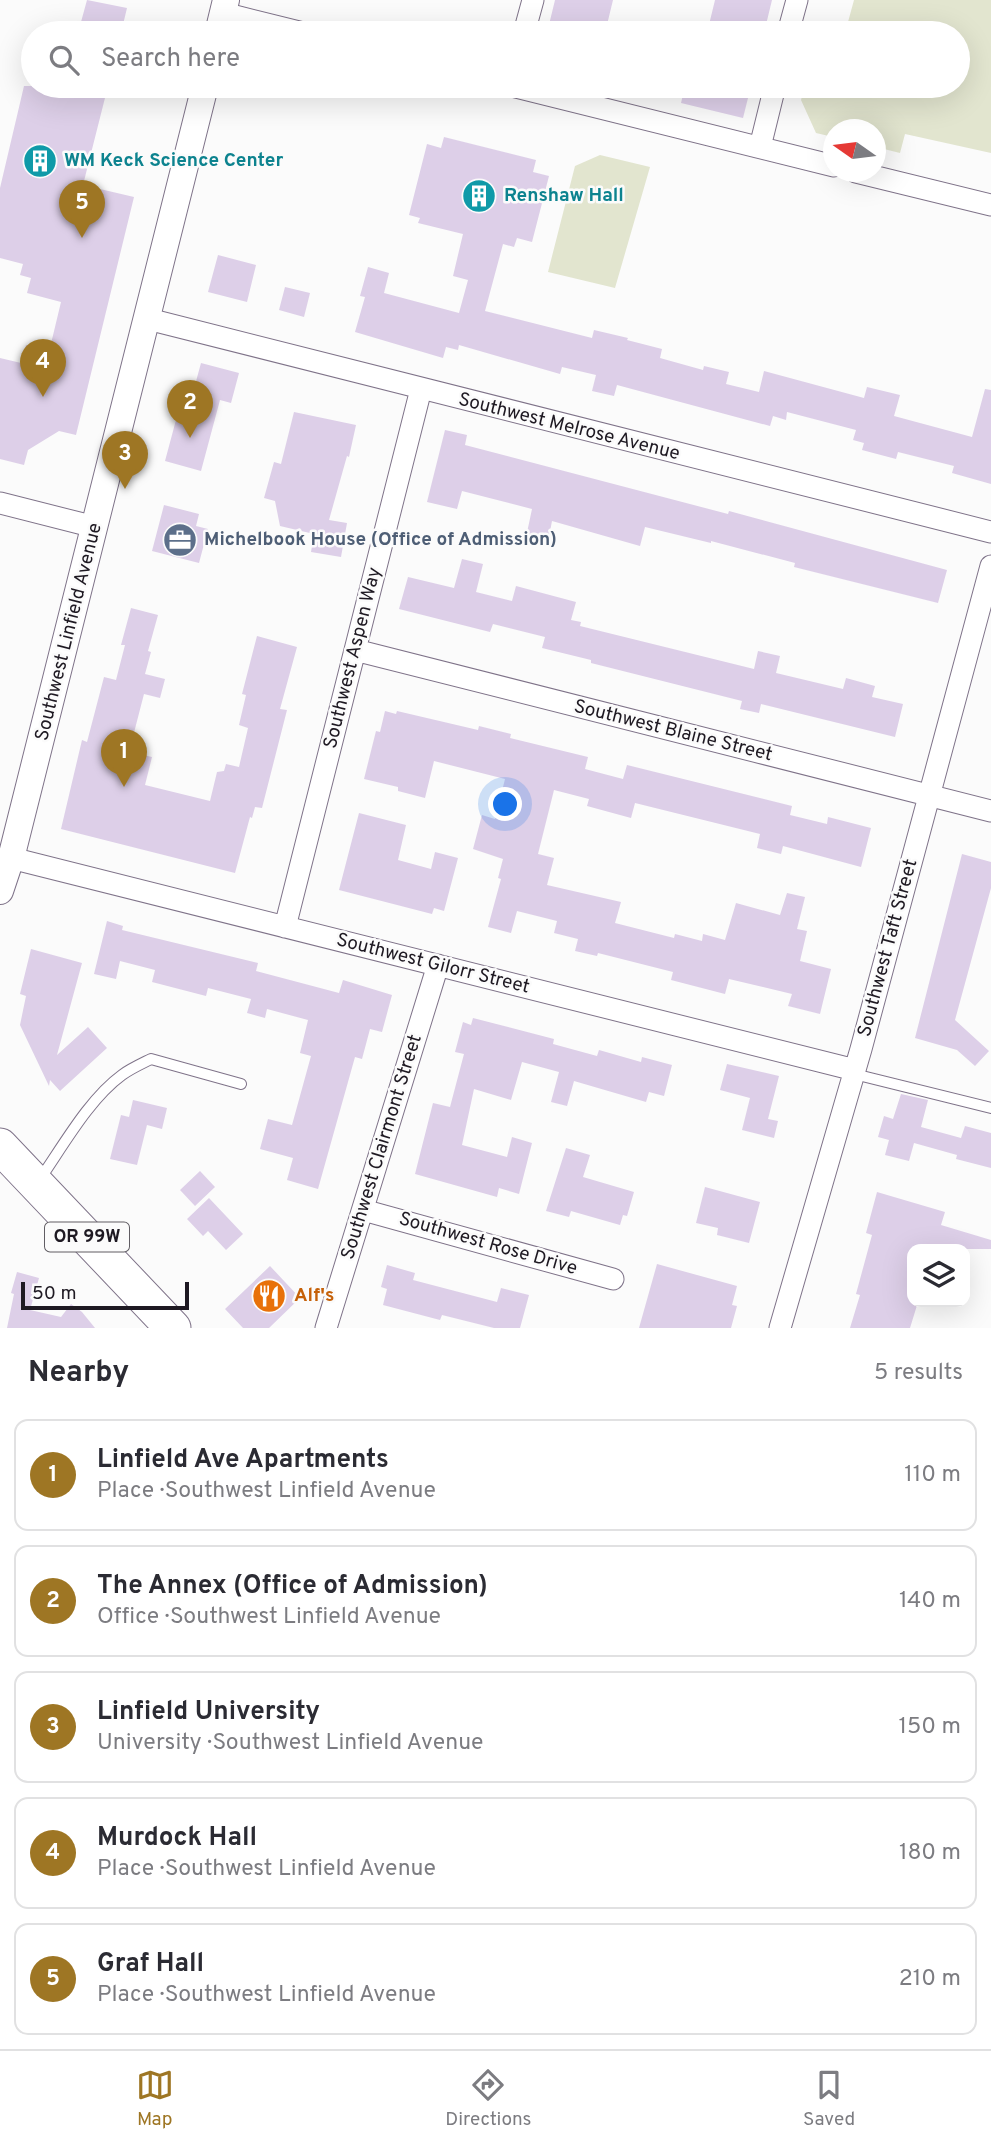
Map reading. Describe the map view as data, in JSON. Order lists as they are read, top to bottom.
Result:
{
  "streets": {
    "highway": ["OR 99W"],
    "street": [
      "Southwest Melrose Avenue",
      "Southwest Linfield Avenue",
      "Southwest Aspen Way",
      "Southwest Blaine Street",
      "Southwest Taft Street",
      "Southwest Gilorr Street",
      "Southwest Clairmont Street",
      "Southwest Rose Drive"
    ]
  },
  "crossings": [
    ["Southwest Melrose Avenue", "Southwest Linfield Avenue"],
    ["Southwest Melrose Avenue", "Southwest Aspen Way"],
    ["Southwest Linfield Avenue", "Southwest Gilorr Street"],
    ["Southwest Aspen Way", "Southwest Blaine Street"],
    ["Southwest Aspen Way", "Southwest Gilorr Street"],
    ["Southwest Blaine Street", "Southwest Taft Street"],
    ["Southwest Taft Street", "Southwest Gilorr Street"],
    ["Southwest Gilorr Street", "Southwest Clairmont Street"],
    ["Southwest Clairmont Street", "Southwest Rose Drive"]
  ],
  "places": {
    "building": ["WM Keck Science Center", "Renshaw Hall"],
    "office": ["Michelbook House (Office of Admission)"],
    "restaurant": ["Alf's"]
  },
  "scale_bar": "50 m",
  "north": "left",
  "page": {
    "search": "Search here",
    "pins": [
      "5",
      "4",
      "2",
      "3",
      "1"
    ],
    "scale": "50 m",
    "heading": ["Nearby", "5 results"],
    "list": [
      {
        "mark": "1",
        "name": "Linfield Ave Apartments",
        "note": "Place · Southwest Linfield Avenue",
        "value": "110 m"
      },
      {
        "mark": "2",
        "name": "The Annex (Office of Admission)",
        "note": "Office · Southwest Linfield Avenue",
        "value": "140 m"
      },
      {
        "mark": "3",
        "name": "Linfield University",
        "note": "University · Southwest Linfield Avenue",
        "value": "150 m"
      },
      {
        "mark": "4",
        "name": "Murdock Hall",
        "note": "Place · Southwest Linfield Avenue",
        "value": "180 m"
      },
      {
        "mark": "5",
        "name": "Graf Hall",
        "note": "Place · Southwest Linfield Avenue",
        "value": "210 m"
      }
    ],
    "nav": ["Map", "Directions", "Saved"]
  }
}
